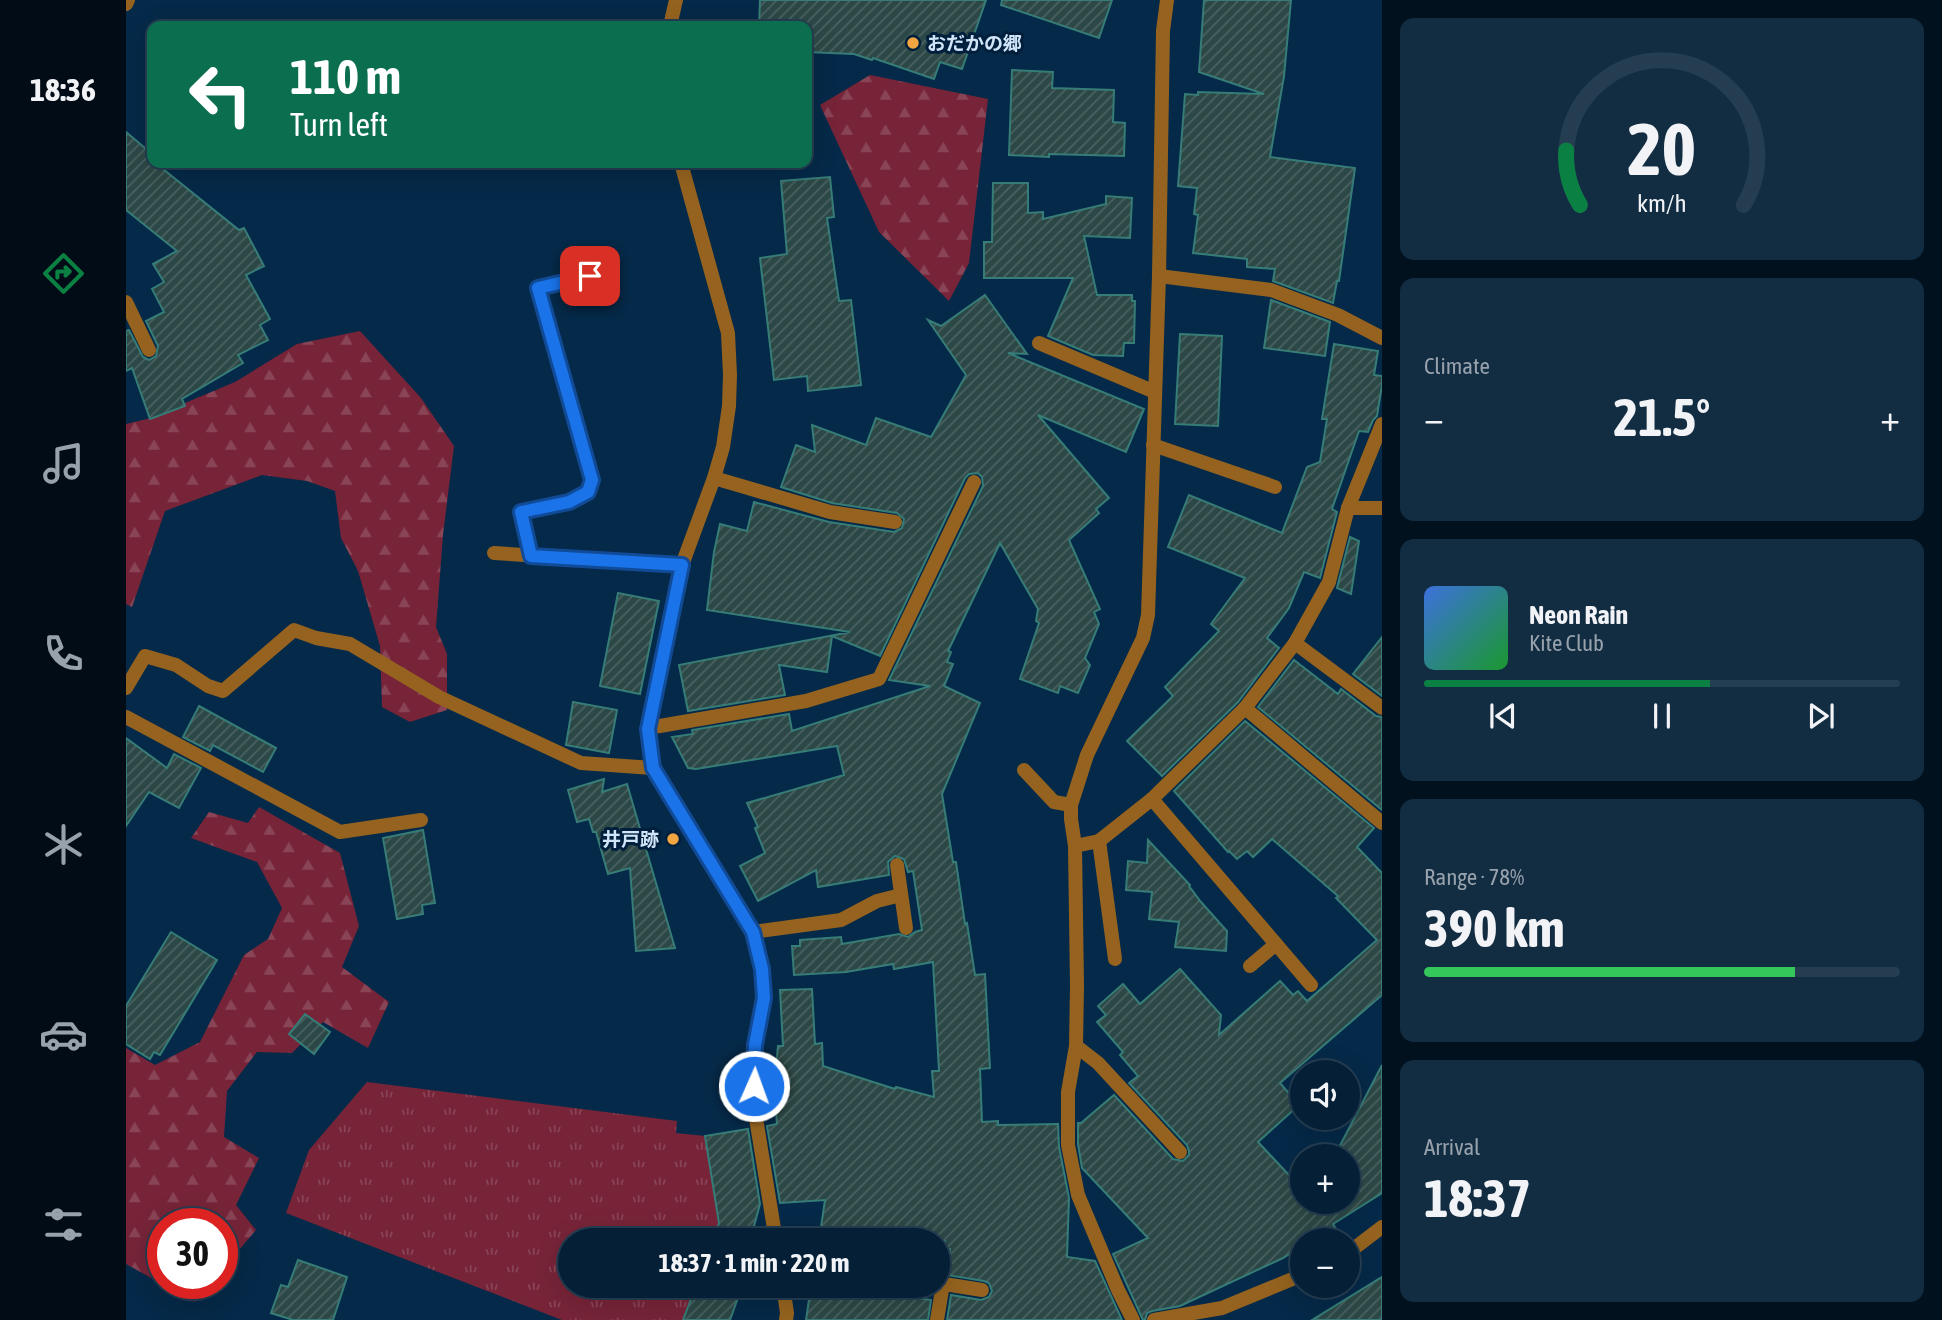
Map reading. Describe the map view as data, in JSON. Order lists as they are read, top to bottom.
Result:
{
  "places": ["おだかの郷", "井戸跡"],
  "page": {
    "tabs": "18:36",
    "turn": ["110 m", "Turn left"],
    "tile": [
      "Climate",
      ["Range · 78%", "390 km"],
      ["Arrival", "18:37"]
    ],
    "heat": ["−", "21.5°", "+"],
    "song": ["Neon Rain", "Kite Club"],
    "map_buttons": ["+", "−"],
    "limit": "30",
    "trip": "18:37 · 1 min · 220 m",
    "gauge": ["20", "km/h"]
  }
}
